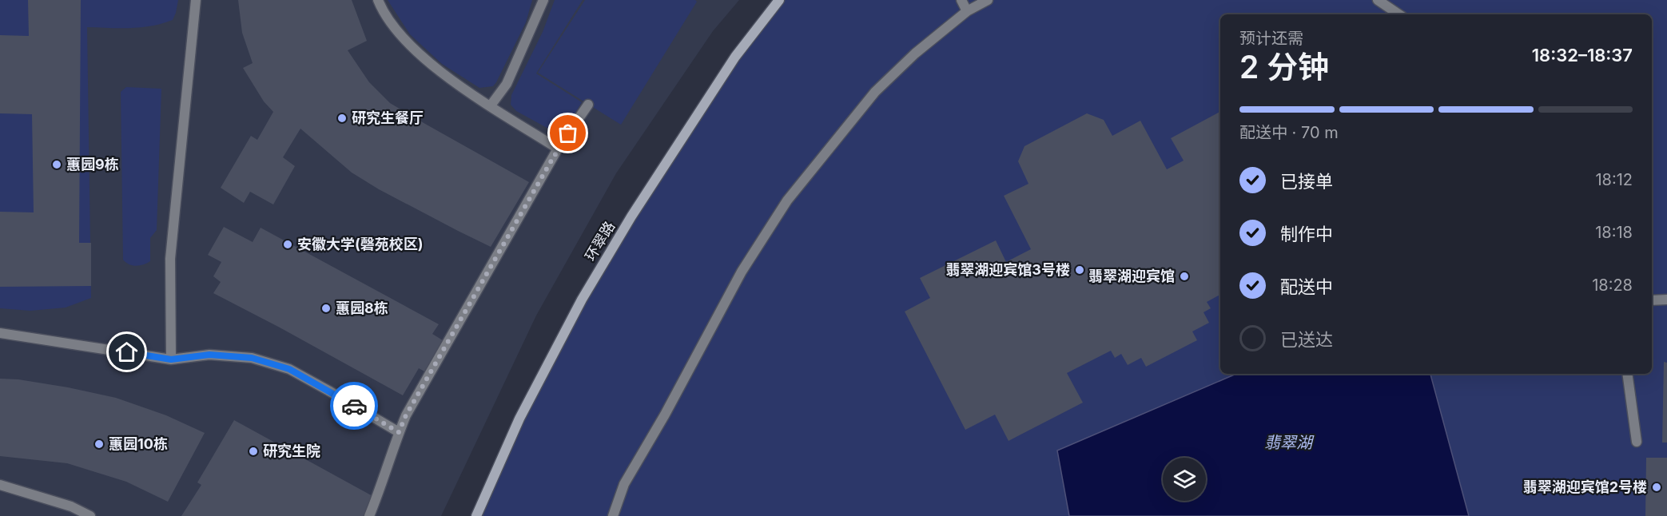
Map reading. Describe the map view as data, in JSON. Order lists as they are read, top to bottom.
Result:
{
  "streets": {
    "street": ["环翠路"]
  },
  "water": ["翡翠湖"],
  "places": [
    "研究生餐厅",
    "蕙园9栋",
    "安徽大学(磬苑校区)",
    "翡翠湖迎宾馆3号楼",
    "翡翠湖迎宾馆",
    "蕙园8栋",
    "蕙园10栋",
    "研究生院",
    "翡翠湖迎宾馆2号楼"
  ],
  "page": {
    "heading": ["2 分钟", "预计还需", "18:32–18:37"],
    "bar": "配送中 · 70 m",
    "list": [
      ["已接单", "18:12"],
      ["制作中", "18:18"],
      ["配送中", "18:28"],
      "已送达"
    ]
  }
}
